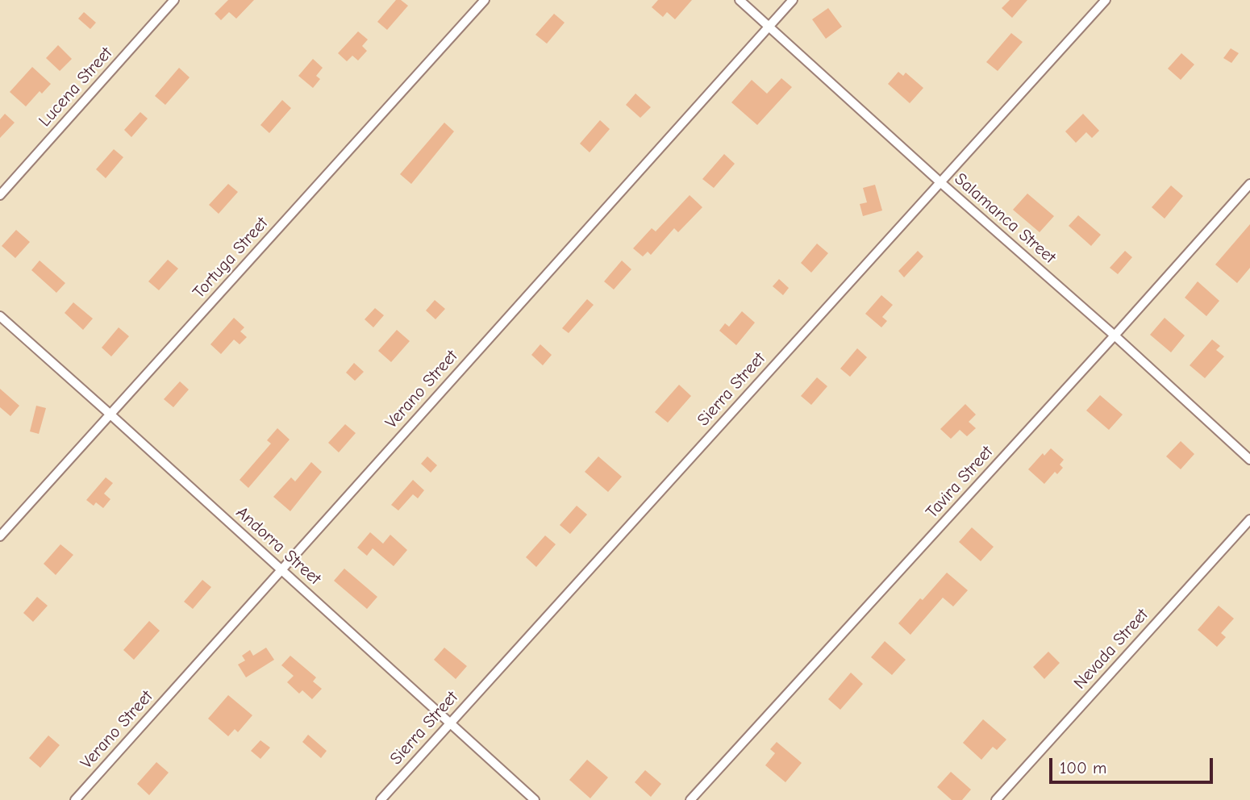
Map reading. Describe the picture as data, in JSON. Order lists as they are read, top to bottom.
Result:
{
  "streets": {
    "street": [
      "Lucena Street",
      "Salamanca Street",
      "Tortuga Street",
      "Verano Street",
      "Sierra Street",
      "Tavira Street",
      "Andorra Street",
      "Nevada Street"
    ]
  },
  "crossings": [
    ["Salamanca Street", "Verano Street"],
    ["Salamanca Street", "Sierra Street"],
    ["Salamanca Street", "Tavira Street"],
    ["Tortuga Street", "Andorra Street"],
    ["Verano Street", "Andorra Street"],
    ["Sierra Street", "Andorra Street"]
  ],
  "scale_bar": "100 m"
}
